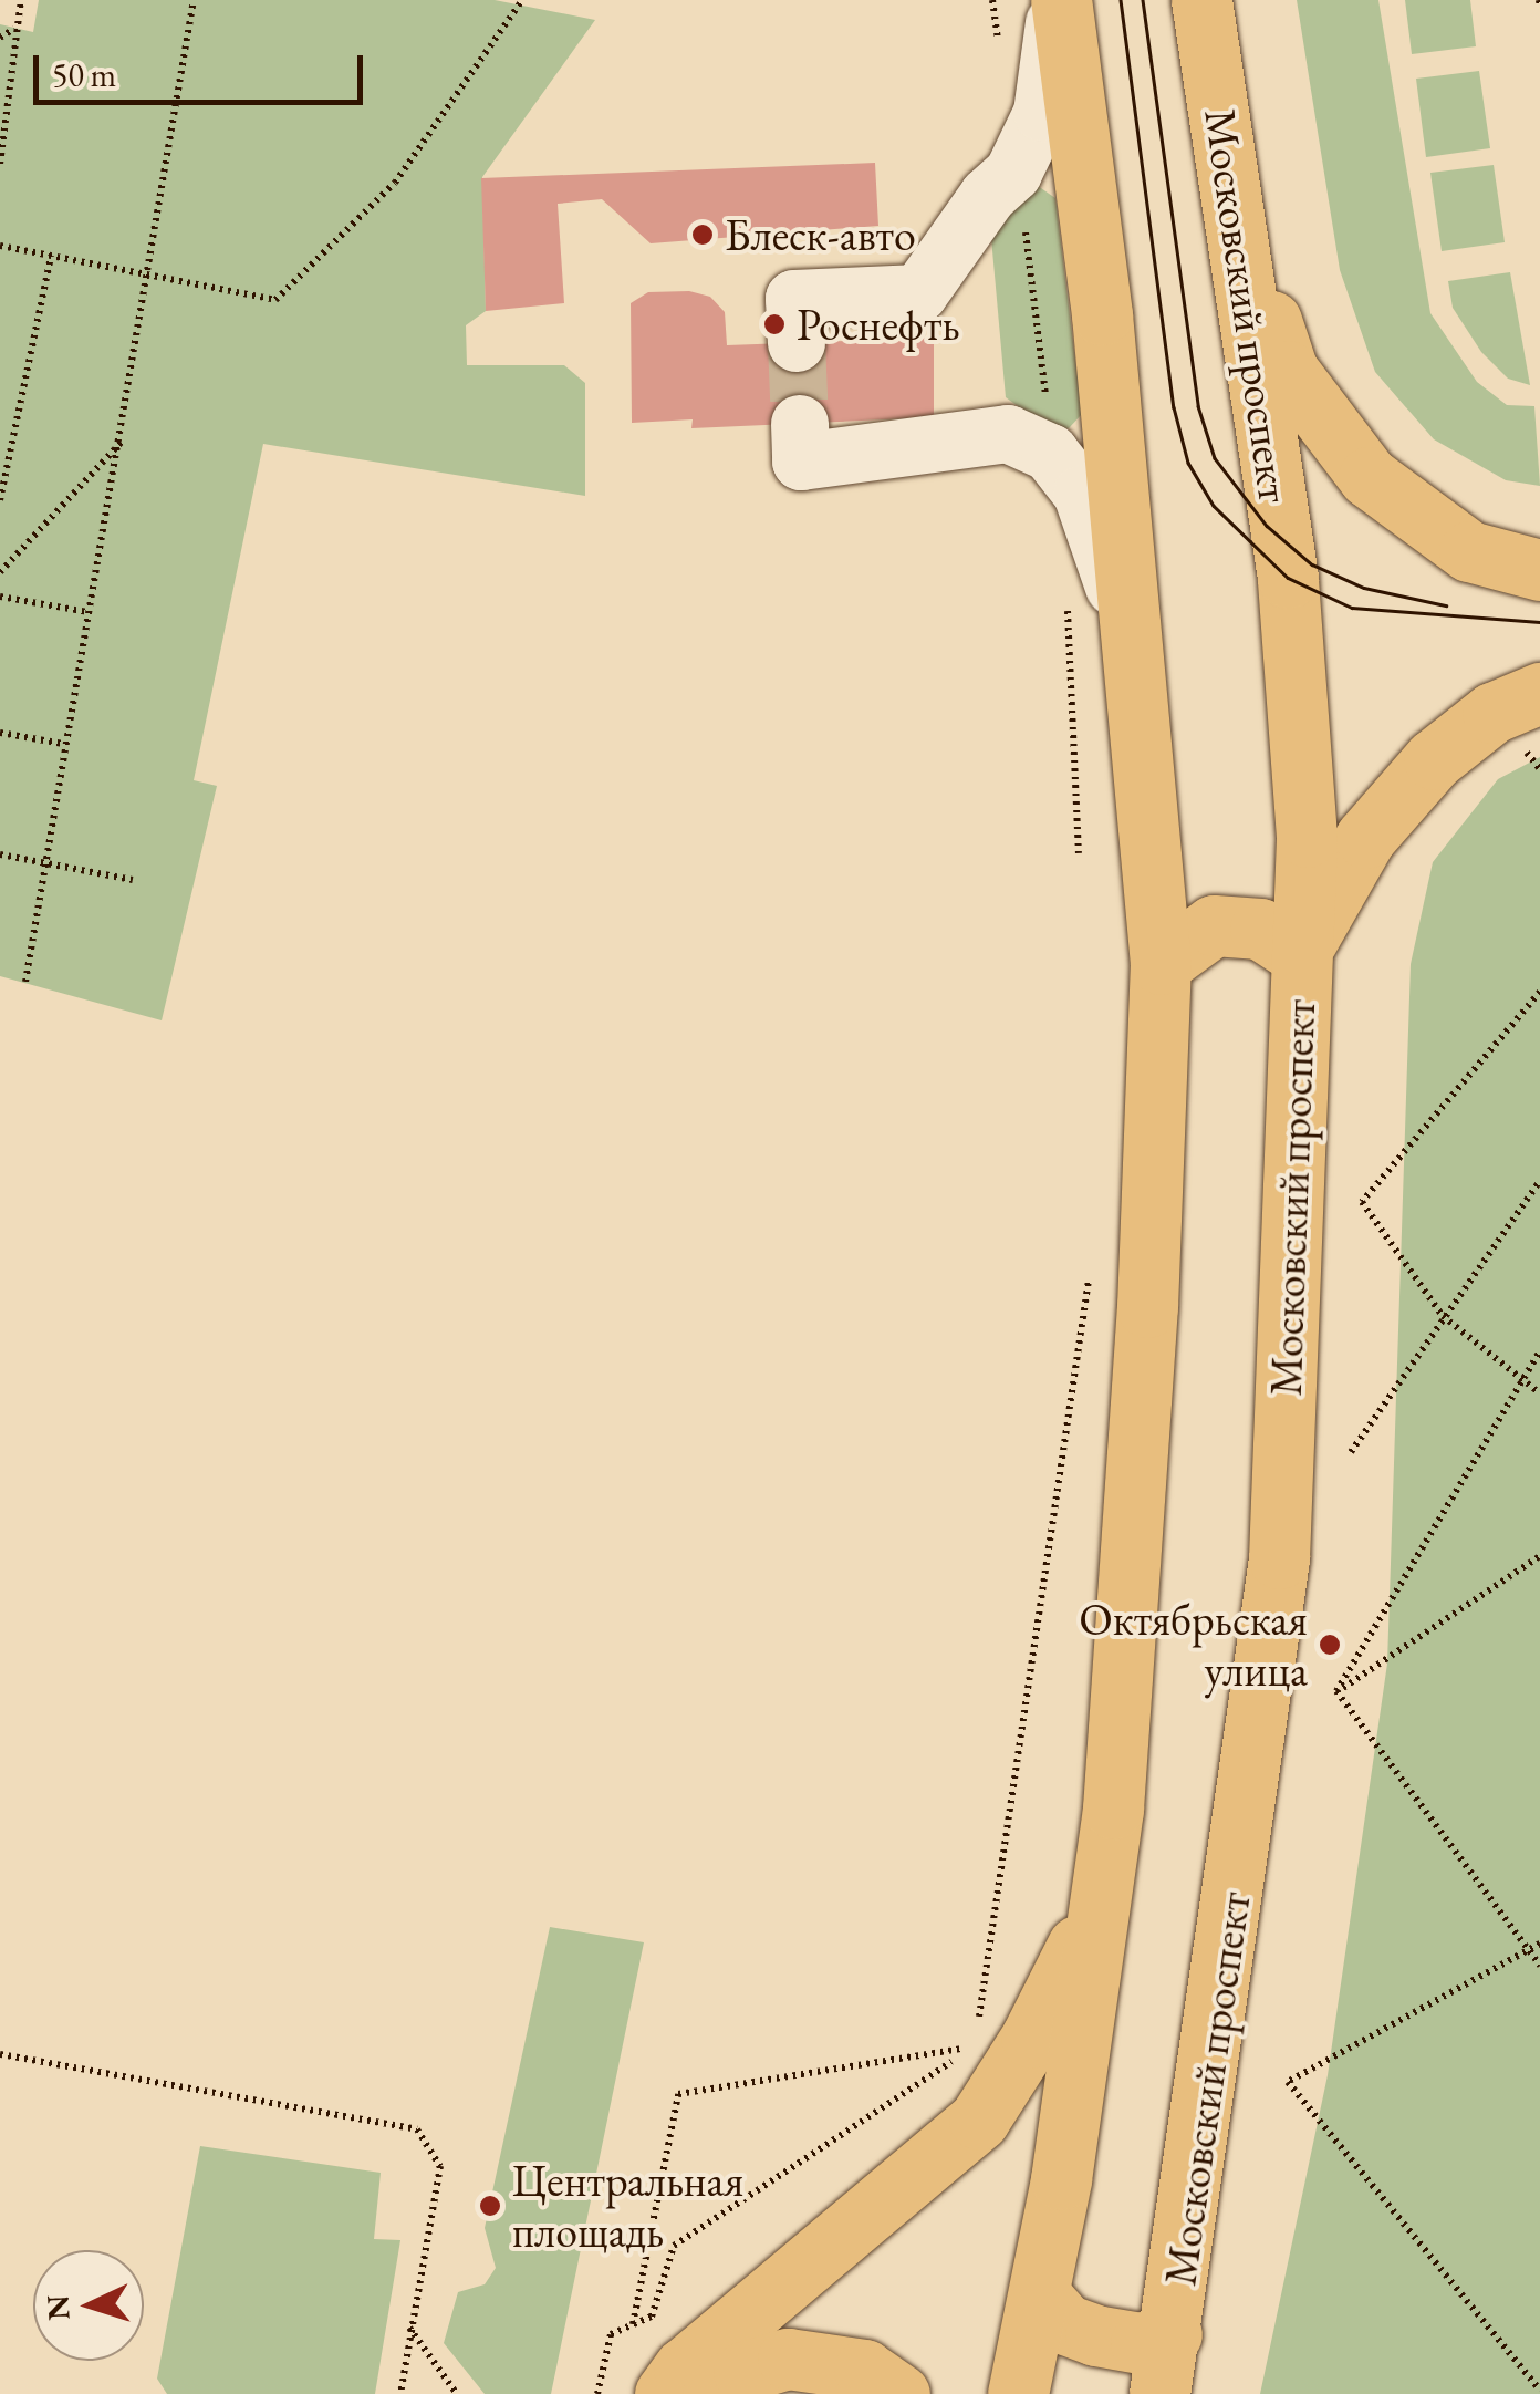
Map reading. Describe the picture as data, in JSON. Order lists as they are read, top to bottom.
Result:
{
  "streets": {
    "main road": ["Московский проспект"]
  },
  "places": [
    "Блеск-авто",
    "Роснефть",
    "Октябрьская улица",
    "Центральная площадь"
  ],
  "scale_bar": "50 m",
  "north": "left"
}
